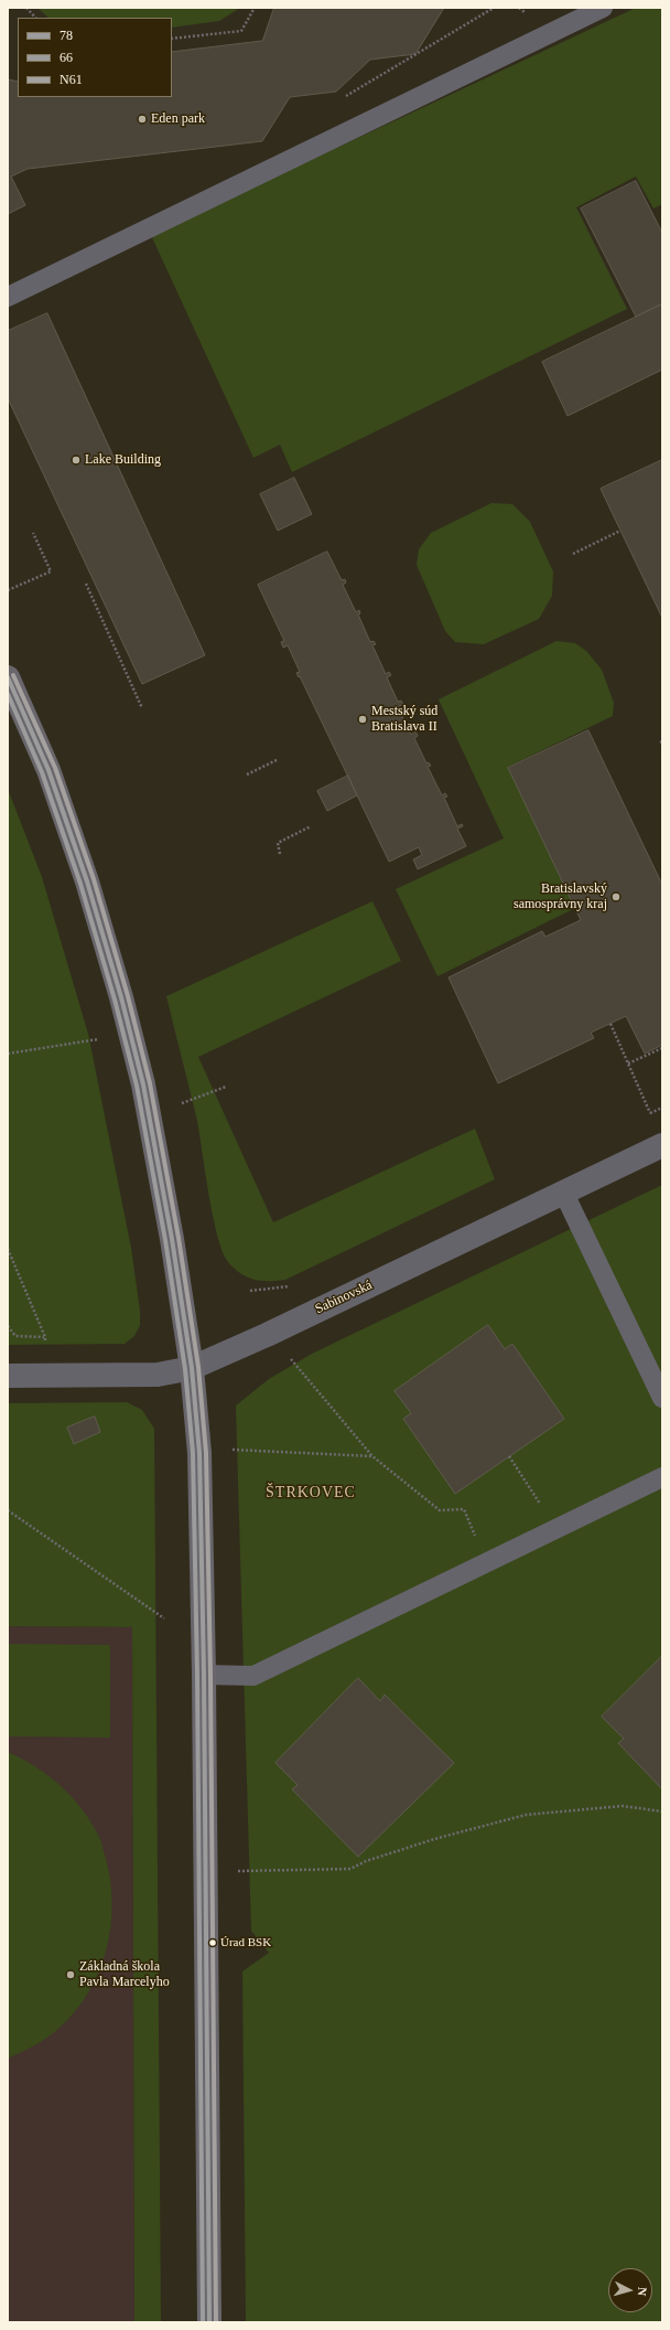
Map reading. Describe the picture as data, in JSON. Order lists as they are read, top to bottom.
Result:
{
  "streets": {
    "street": ["Sabinovská"]
  },
  "districts": ["ŠTRKOVEC"],
  "places": [
    "Eden park",
    "Lake Building",
    "Mestský súd Bratislava II",
    "Bratislavský samosprávny kraj",
    "Úrad BSK",
    "Základná škola Pavla Marcelyho"
  ],
  "lines": ["transit line N61", "transit line 78", "transit line 66"],
  "legend": ["78", "66", "N61"],
  "north": "right"
}
